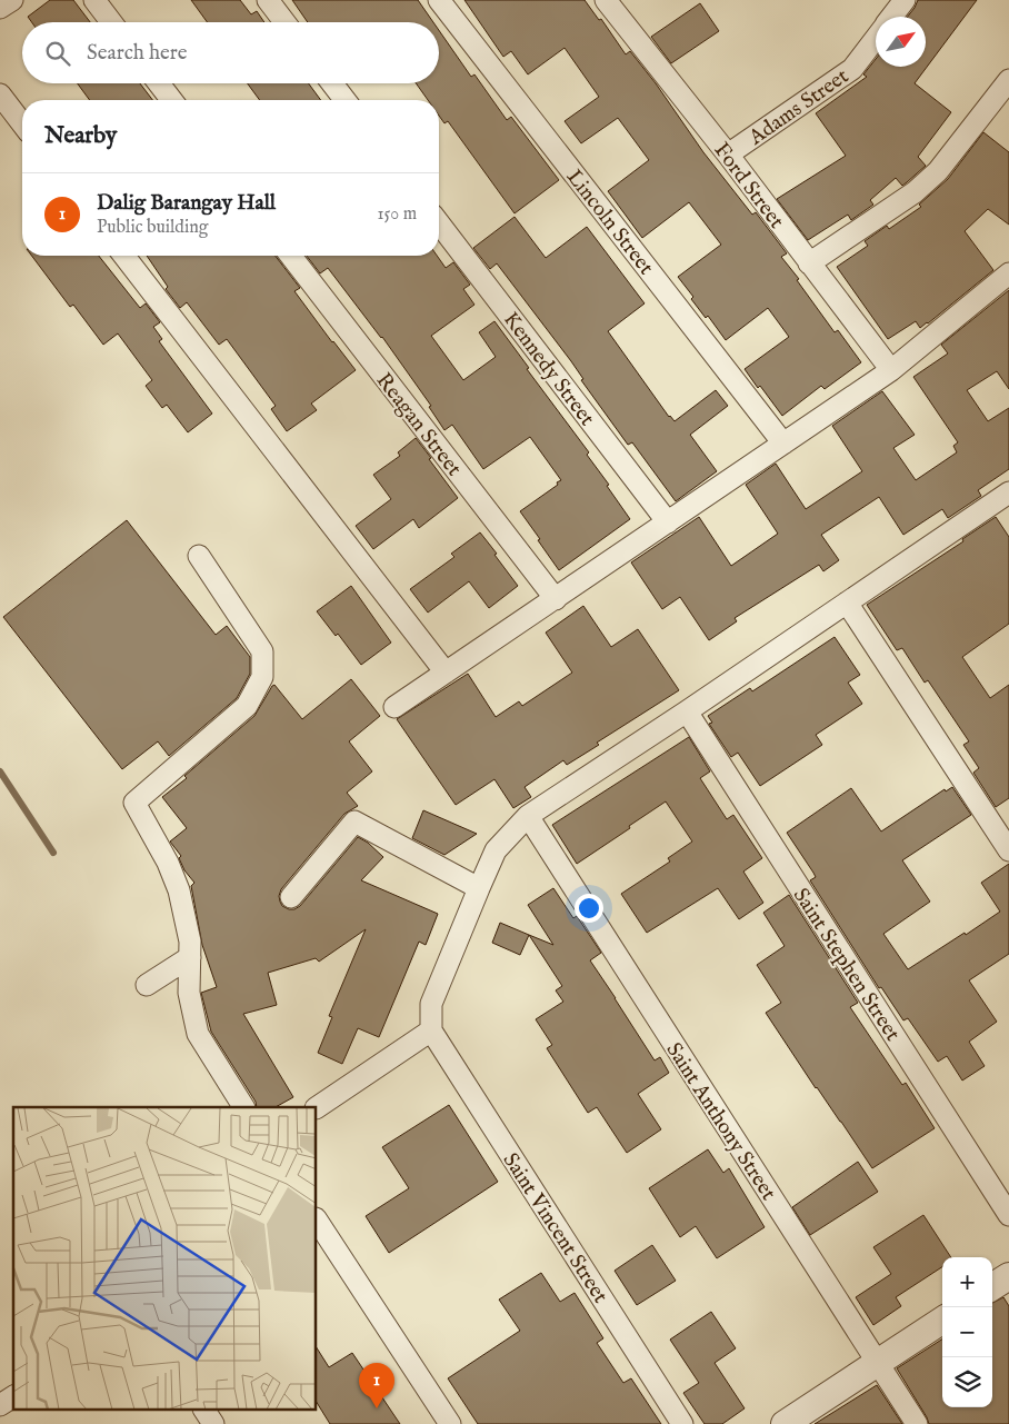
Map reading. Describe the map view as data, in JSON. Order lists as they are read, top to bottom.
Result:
{
  "streets": {
    "street": [
      "Adams Street",
      "Ford Street",
      "Lincoln Street",
      "Kennedy Street",
      "Reagan Street",
      "Saint Stephen Street",
      "Saint Anthony Street",
      "Saint Vincent Street"
    ]
  },
  "crossings": [
    ["Adams Street", "Ford Street"]
  ],
  "north": "top right",
  "page": {
    "search": "Search here",
    "heading": "Nearby",
    "list": [
      {
        "mark": "1",
        "name": "Dalig Barangay Hall",
        "note": "Public building",
        "value": "150 m"
      }
    ],
    "map_buttons": ["+", "−"],
    "pins": "1"
  }
}
